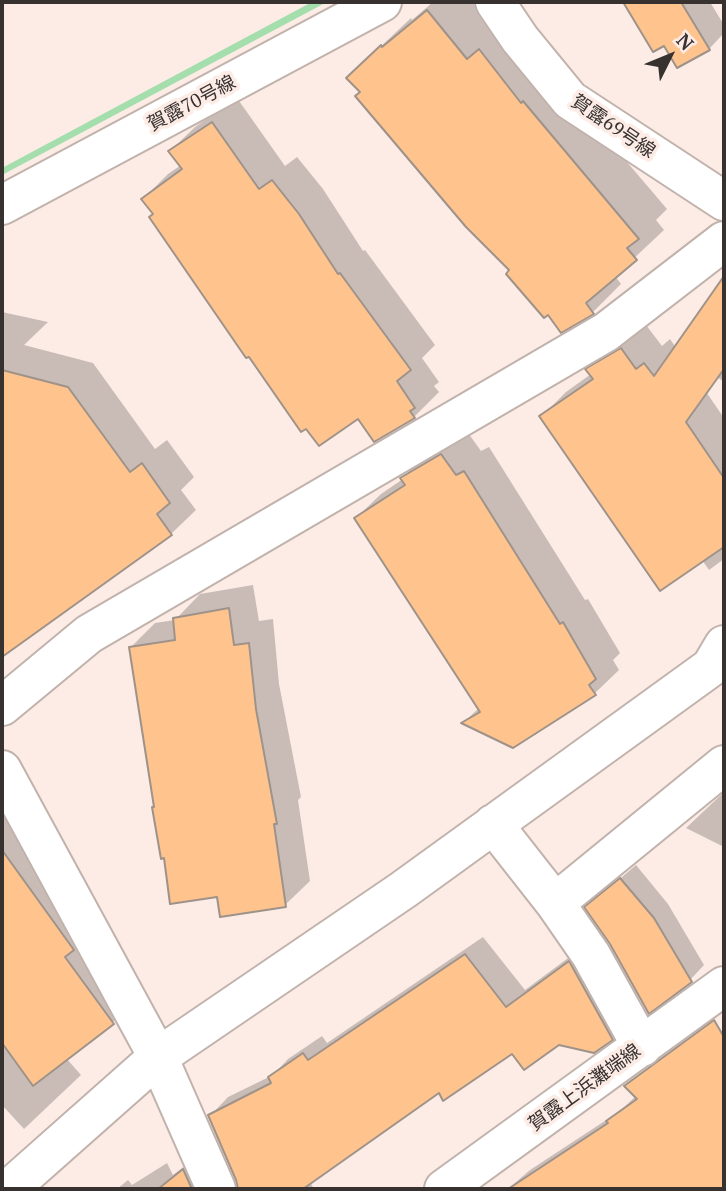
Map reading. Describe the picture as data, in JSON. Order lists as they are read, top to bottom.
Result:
{
  "streets": {
    "street": ["賀露70号線", "賀露69号線", "賀露上浜灘端線"]
  },
  "north": "top right"
}
